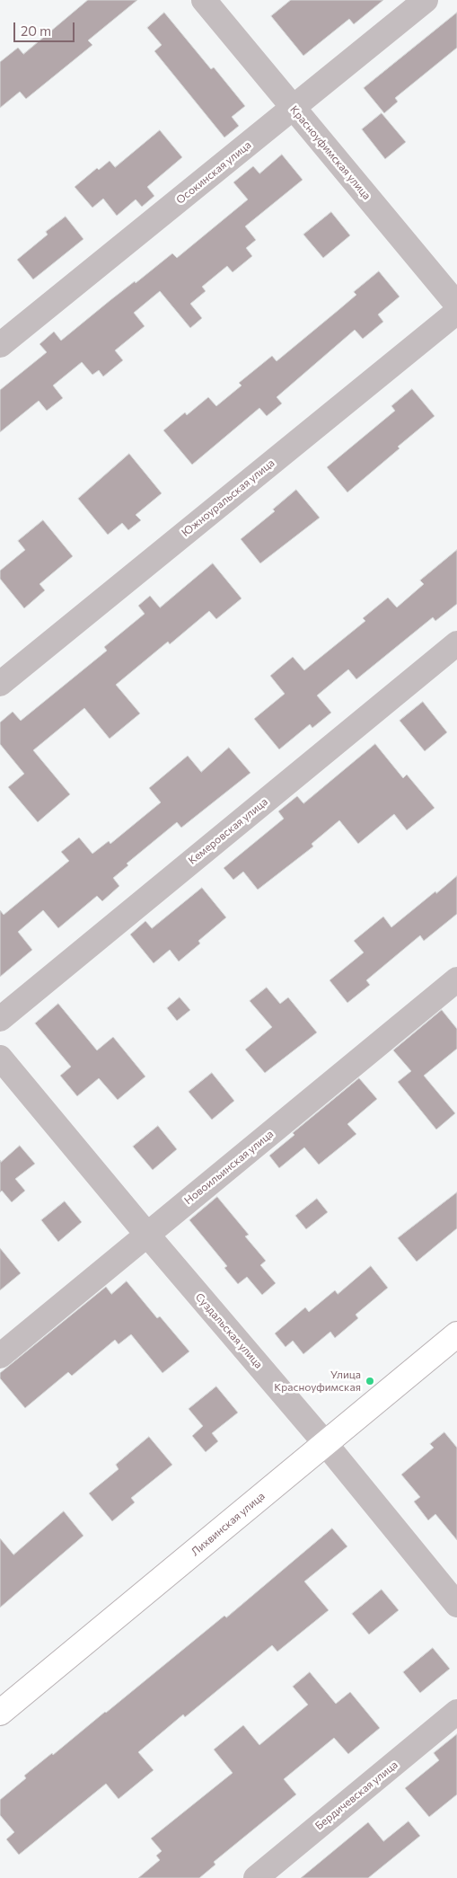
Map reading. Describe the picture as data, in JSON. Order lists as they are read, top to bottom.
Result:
{
  "streets": {
    "main road": ["Лихвинская улица"],
    "street": [
      "Красноуфимская улица",
      "Осокинская улица",
      "Южноуральская улица",
      "Кемеровская улица",
      "Новоильинская улица",
      "Суздальская улица",
      "Бердичевская улица"
    ]
  },
  "crossings": [
    ["Красноуфимская улица", "Осокинская улица"],
    ["Новоильинская улица", "Суздальская улица"],
    ["Суздальская улица", "Лихвинская улица"]
  ],
  "places": ["Улица Красноуфимская"],
  "scale_bar": "20 m"
}
